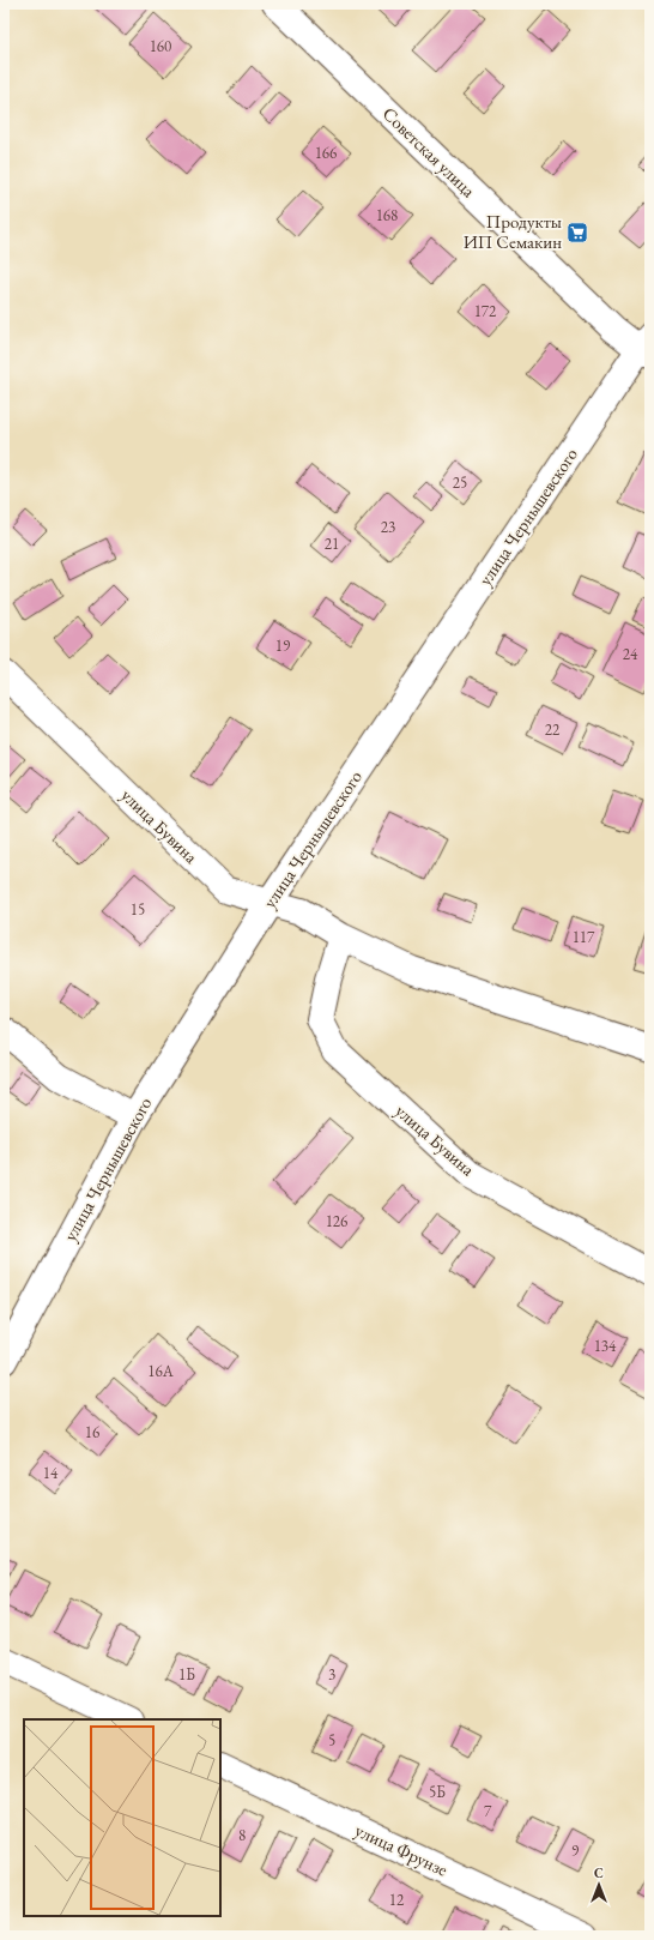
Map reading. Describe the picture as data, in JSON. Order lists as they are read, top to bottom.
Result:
{
  "streets": {
    "street": [
      "Советская улица",
      "улица Чернышевского",
      "улица Бувина",
      "улица Фрунзе"
    ]
  },
  "crossings": [
    ["Советская улица", "улица Чернышевского"],
    ["улица Чернышевского", "улица Бувина"]
  ],
  "places": {
    "supermarket": ["Продукты ИП Семакин"]
  },
  "house_numbers": [
    "160",
    "166",
    "168",
    "172",
    "25",
    "23",
    "21",
    "19",
    "24",
    "22",
    "15",
    "117",
    "126",
    "134",
    "16А",
    "16",
    "14",
    "1Б",
    "3",
    "5",
    "5Б",
    "7",
    "8",
    "9",
    "12"
  ],
  "north": "top"
}
